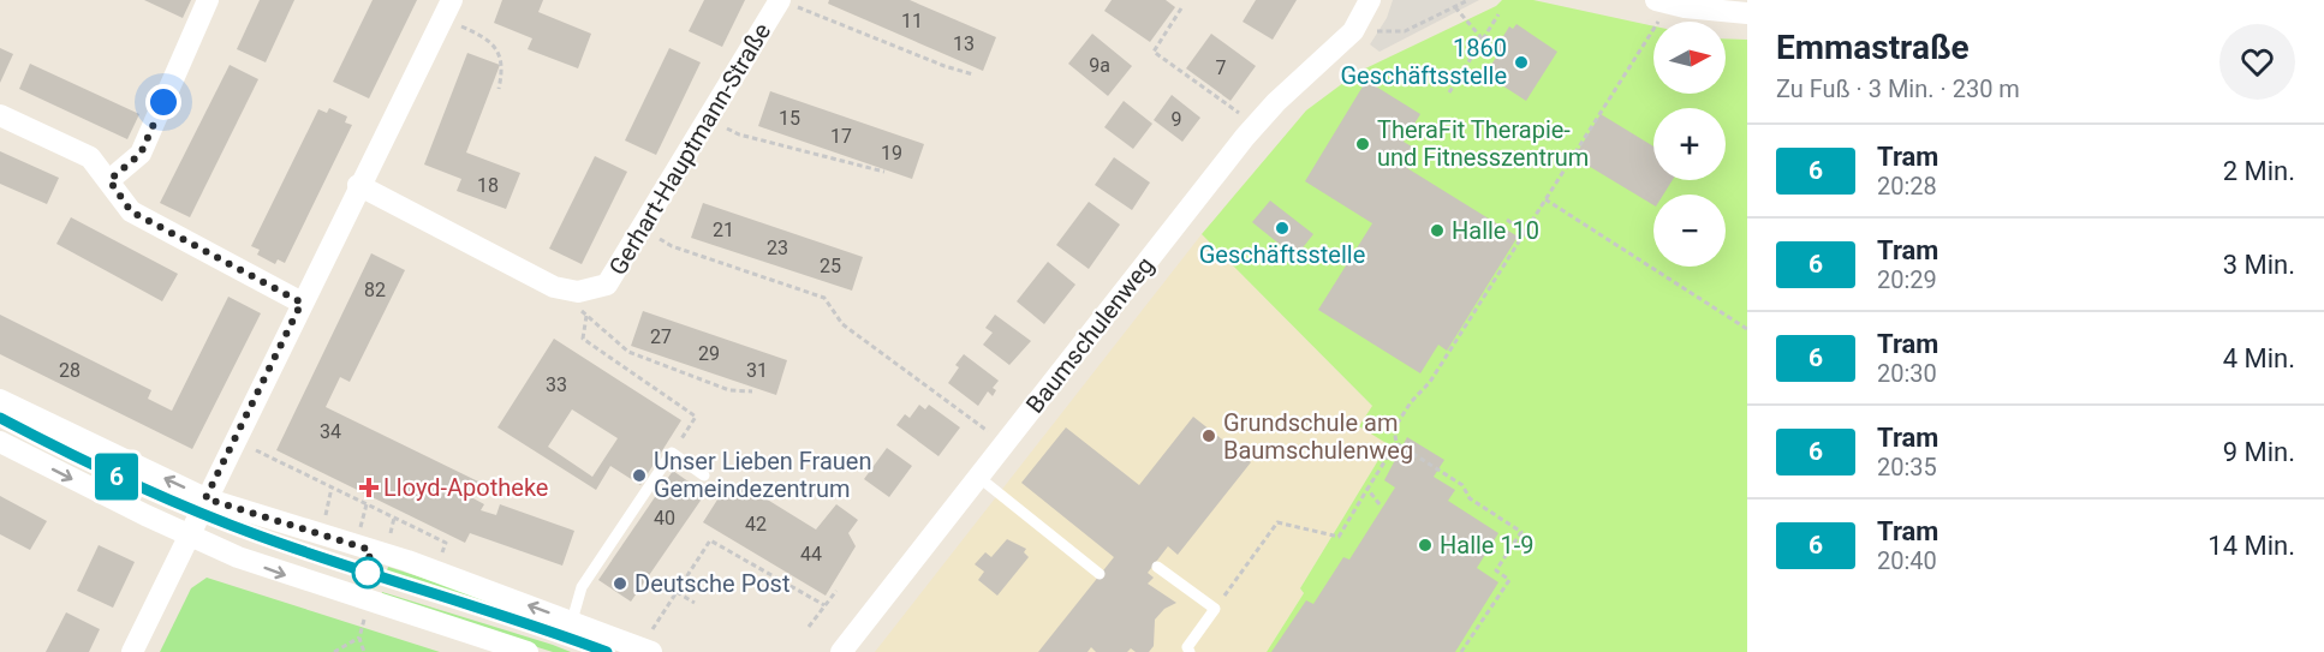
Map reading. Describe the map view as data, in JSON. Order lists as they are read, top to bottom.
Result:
{
  "streets": {
    "street": ["Gerhart-Hauptmann-Straße", "Baumschulenweg"]
  },
  "places": {
    "other": [
      "1860 Geschäftsstelle",
      "TheraFit Therapie- und Fitnesszentrum",
      "Geschäftsstelle",
      "Halle 10",
      "Grundschule am Baumschulenweg",
      "Unser Lieben Frauen Gemeindezentrum",
      "Halle 1-9",
      "Deutsche Post"
    ],
    "health": ["Lloyd-Apotheke"]
  },
  "lines": ["tram line 6"],
  "house_numbers": [
    "11",
    "13",
    "9a",
    "7",
    "15",
    "9",
    "17",
    "19",
    "18",
    "21",
    "23",
    "25",
    "82",
    "27",
    "29",
    "28",
    "31",
    "33",
    "34",
    "40",
    "42",
    "44"
  ],
  "north": "right",
  "page": {
    "on_map": "6",
    "heading": ["Emmastraße", "Zu Fuß · 3 Min. · 230 m"],
    "map_buttons": ["+", "−"],
    "list": [
      {
        "mark": "6",
        "name": "Tram",
        "note": "20:28",
        "value": "2 Min."
      },
      {
        "mark": "6",
        "name": "Tram",
        "note": "20:29",
        "value": "3 Min."
      },
      {
        "mark": "6",
        "name": "Tram",
        "note": "20:30",
        "value": "4 Min."
      },
      {
        "mark": "6",
        "name": "Tram",
        "note": "20:35",
        "value": "9 Min."
      },
      {
        "mark": "6",
        "name": "Tram",
        "note": "20:40",
        "value": "14 Min."
      }
    ]
  }
}
